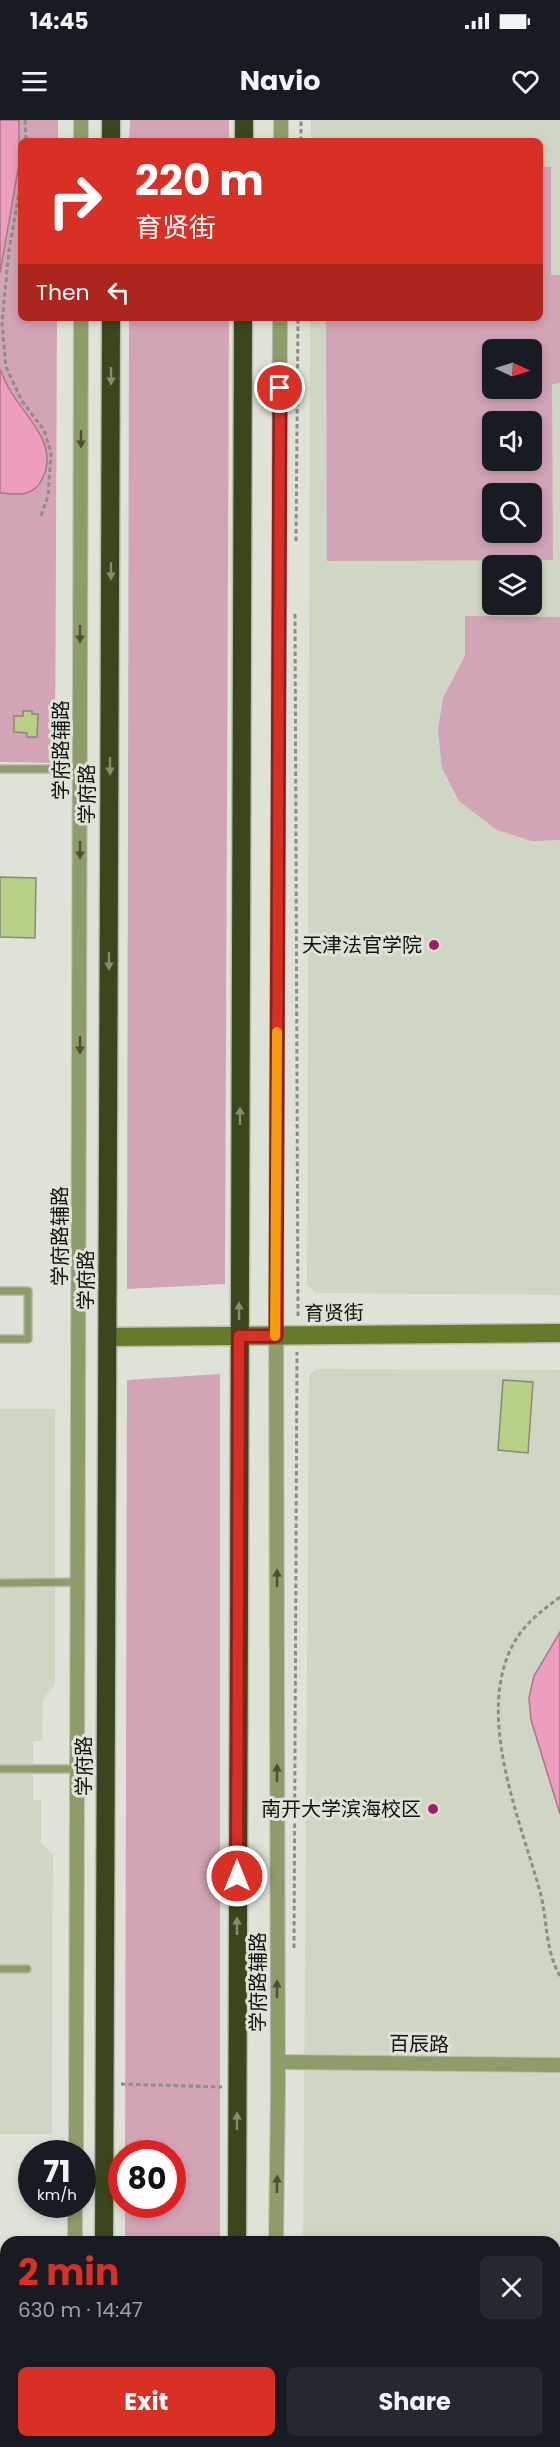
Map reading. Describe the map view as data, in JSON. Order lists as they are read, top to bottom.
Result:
{
  "streets": {
    "highway": ["学府路"],
    "street": ["学府路辅路", "育贤街", "百辰路"]
  },
  "crossings": [
    ["学府路辅路", "育贤街"],
    ["学府路辅路", "百辰路"],
    ["学府路", "育贤街"]
  ],
  "places": ["天津法官学院", "南开大学滨海校区"],
  "north": "right",
  "page": {
    "status": "14:45",
    "header": "Navio",
    "turn": ["220 m", "育贤街"],
    "then": "Then",
    "speed": "71 km/h",
    "limit": "80",
    "heading": ["2 min", "630 m · 14:47"],
    "buttons": ["Exit", "Share"]
  }
}
